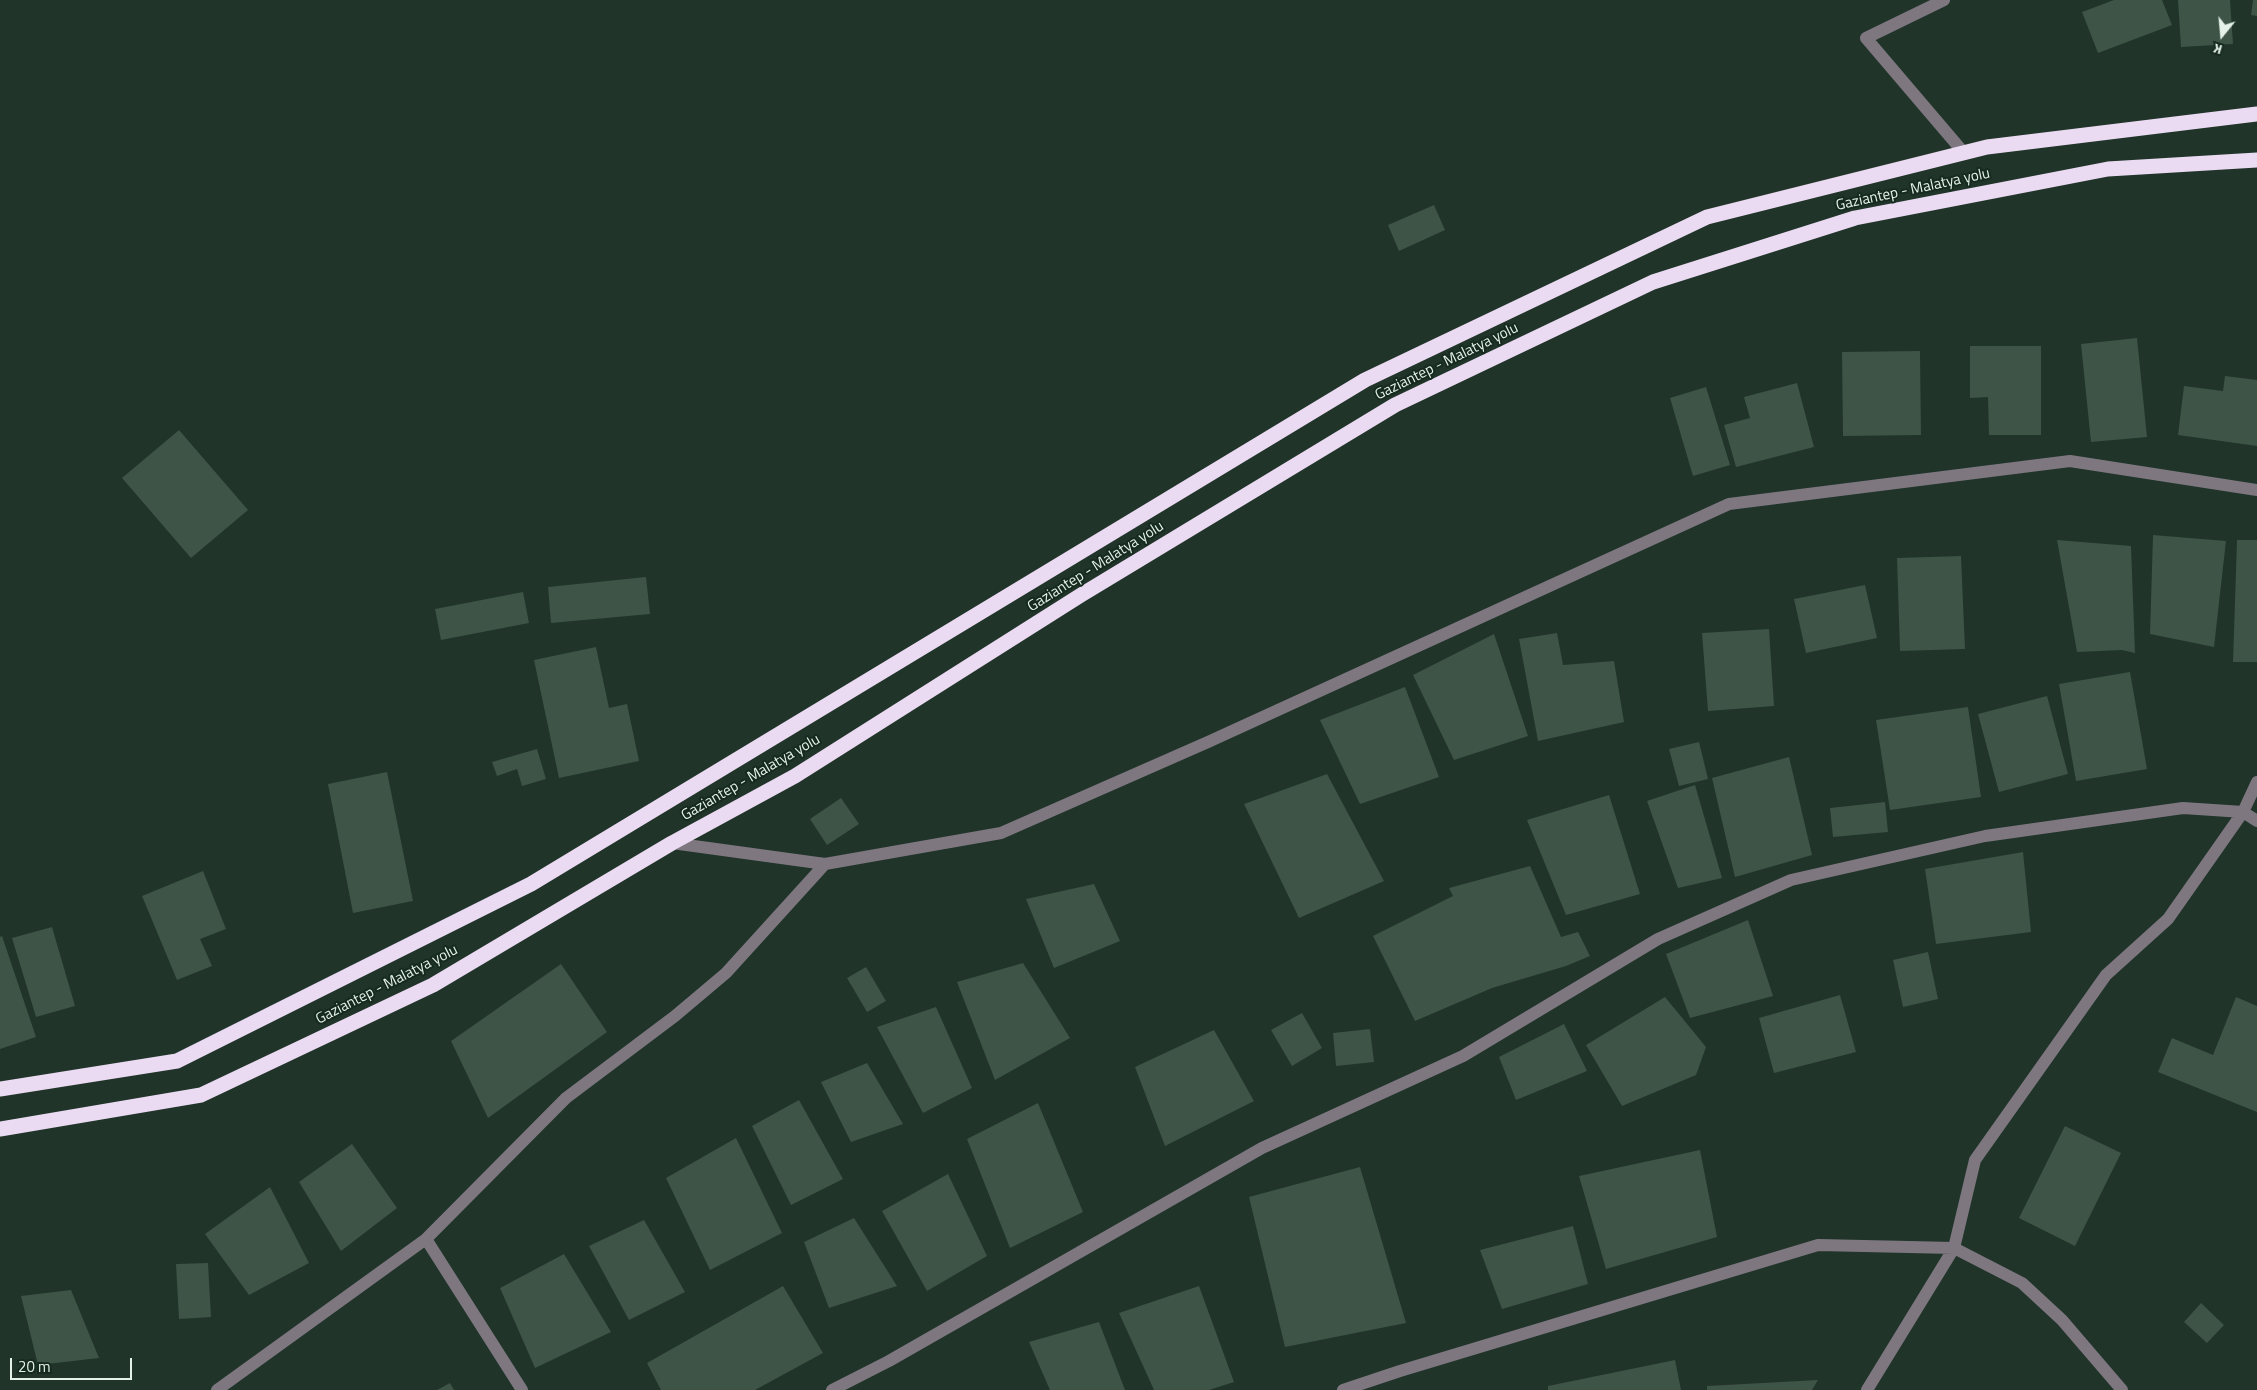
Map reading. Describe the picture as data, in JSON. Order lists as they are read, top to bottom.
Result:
{
  "streets": {
    "highway": ["Gaziantep - Malatya yolu"]
  },
  "scale_bar": "20 m",
  "north": "bottom"
}
